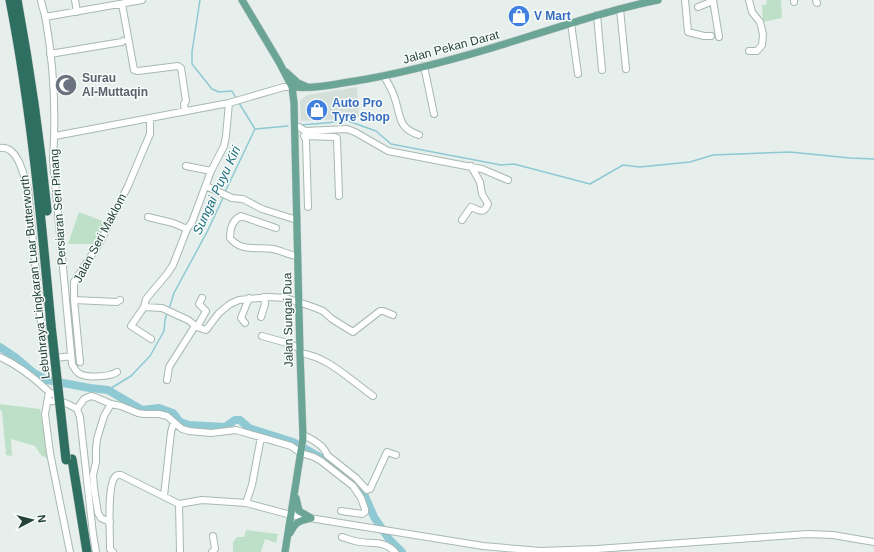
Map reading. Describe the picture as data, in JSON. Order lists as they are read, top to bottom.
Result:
{
  "streets": {
    "highway": ["Lebuhraya Lingkaran Luar Butterworth"],
    "main road": ["Jalan Pekan Darat", "Jalan Sungai Dua"],
    "street": ["Persiaran Seri Pinang", "Jalan Seri Maklom"]
  },
  "crossings": [
    ["Jalan Pekan Darat", "Jalan Sungai Dua"]
  ],
  "water": ["Sungai Puyu Kiri"],
  "places": {
    "shop": ["V Mart", "Auto Pro Tyre Shop"],
    "mosque": ["Surau Al-Muttaqin"]
  },
  "north": "right"
}
